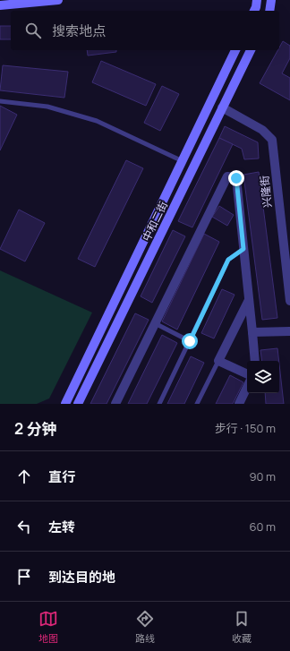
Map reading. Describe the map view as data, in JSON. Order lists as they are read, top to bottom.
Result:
{
  "streets": {
    "street": ["兴隆街", "中和二街"]
  },
  "crossings": [
    ["兴隆街", "中和二街"]
  ],
  "page": {
    "search": "搜索地点",
    "heading": ["2 分钟", "步行 · 150 m"],
    "list": [
      ["直行", "90 m"],
      ["左转", "60 m"],
      "到达目的地"
    ],
    "nav": ["地图", "路线", "收藏"]
  }
}
